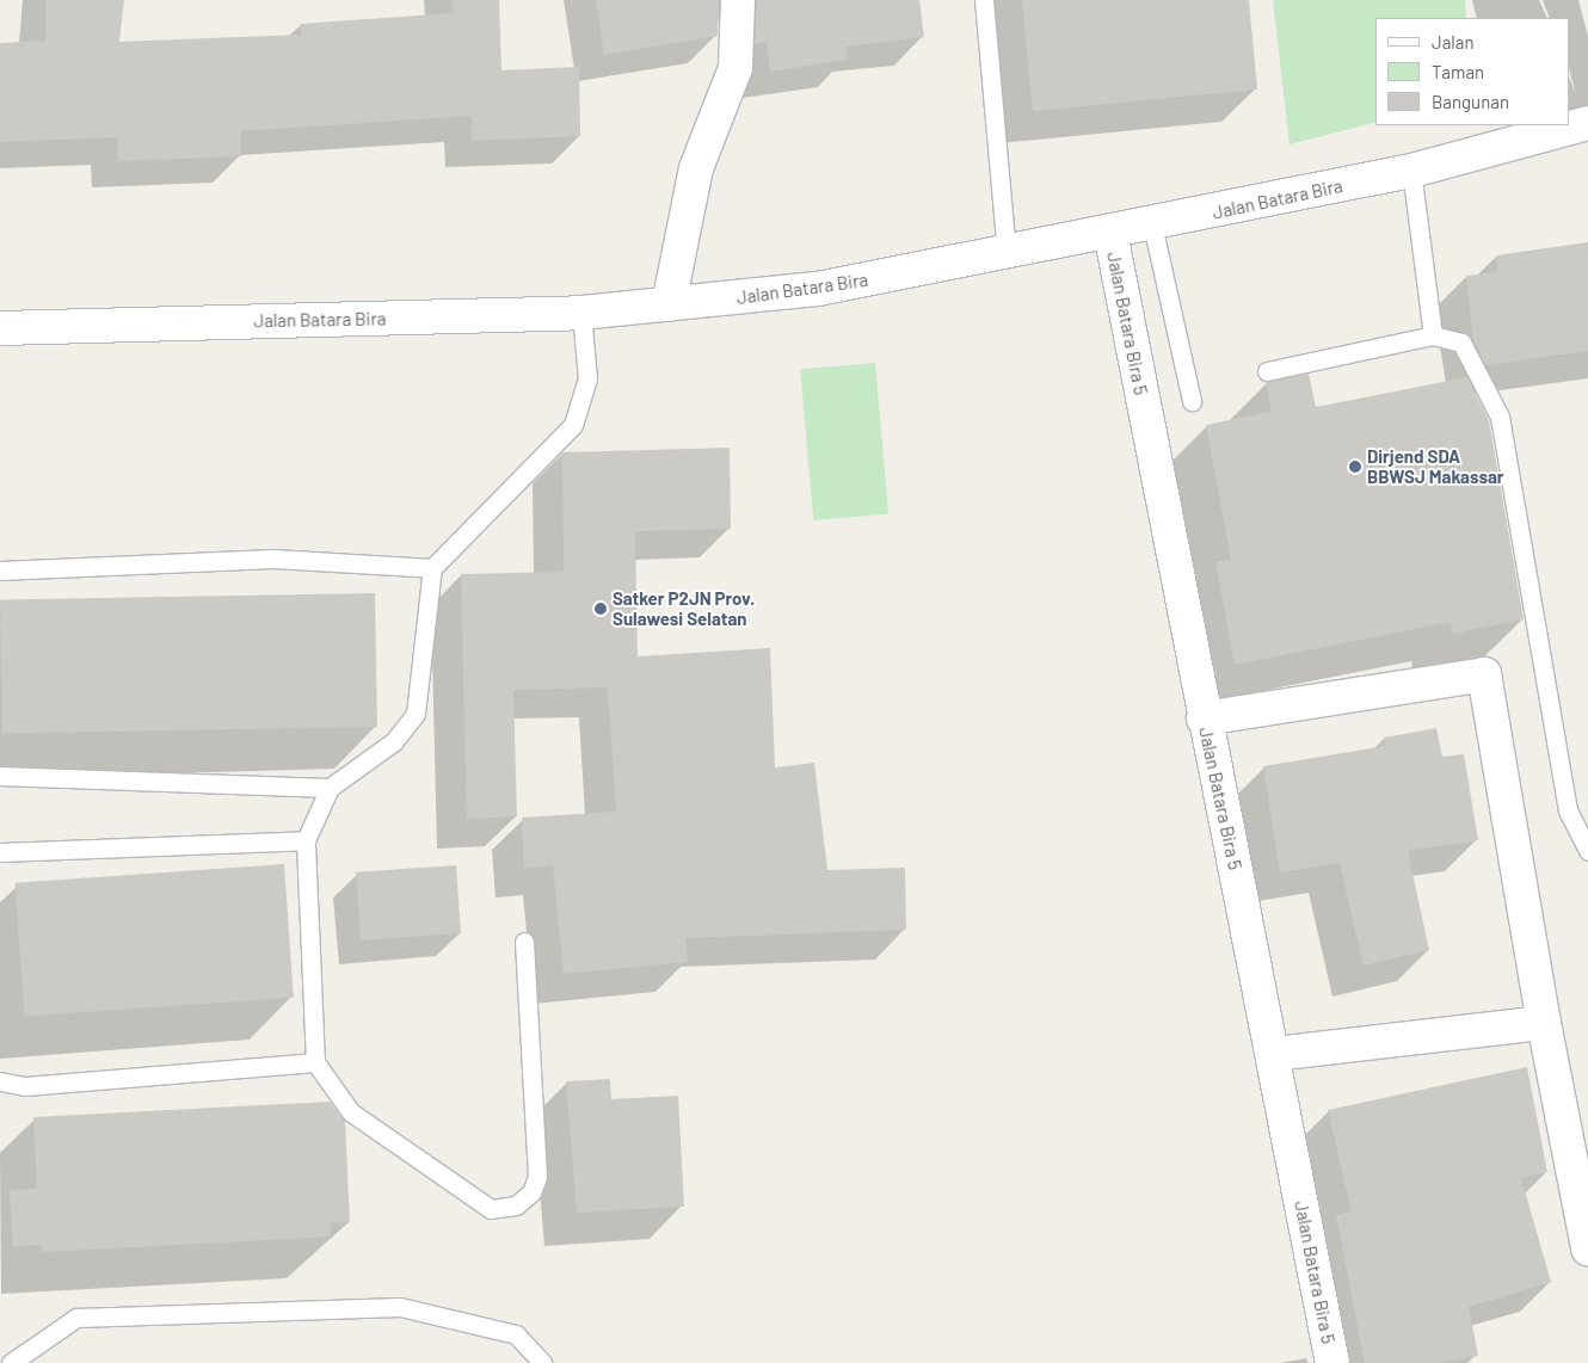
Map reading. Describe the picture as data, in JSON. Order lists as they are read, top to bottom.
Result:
{
  "streets": {
    "street": ["Jalan Batara Bira", "Jalan Batara Bira 5"]
  },
  "crossings": [
    ["Jalan Batara Bira", "Jalan Batara Bira 5"]
  ],
  "places": ["Dirjend SDA BBWSJ Makassar", "Satker P2JN Prov. Sulawesi Selatan"],
  "legend": ["Jalan", "Taman", "Bangunan"]
}
